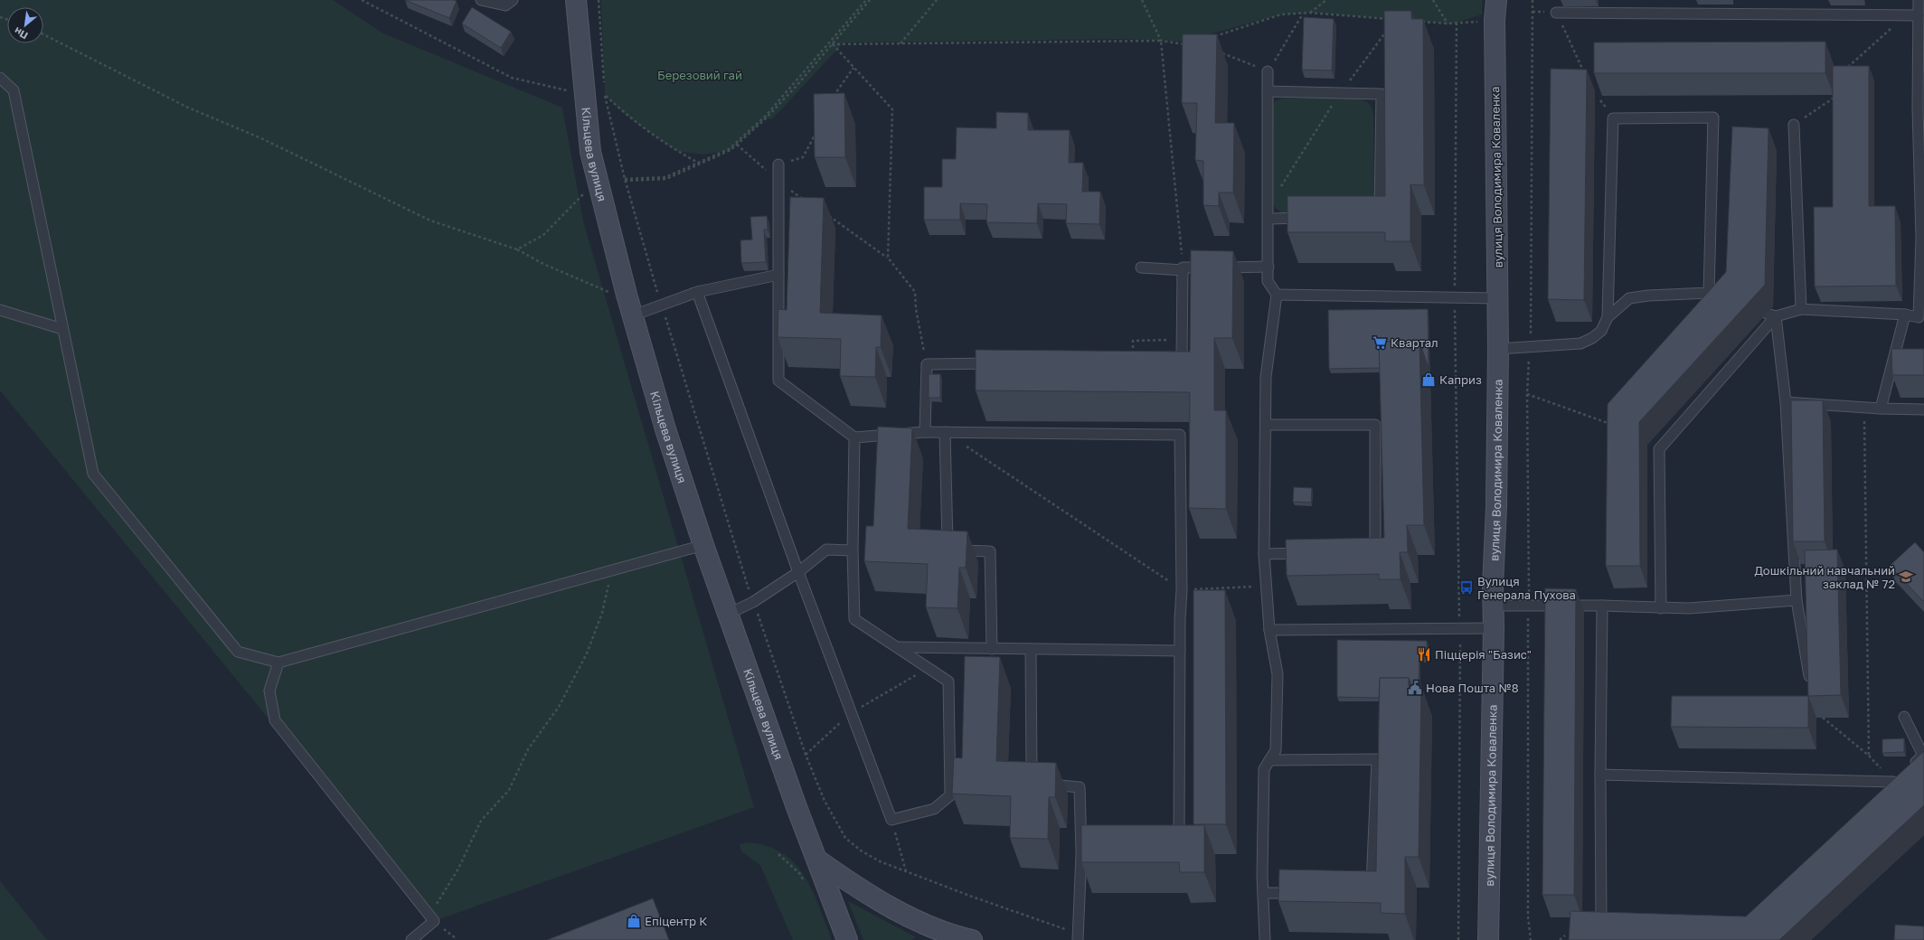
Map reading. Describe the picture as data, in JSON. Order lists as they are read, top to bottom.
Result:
{
  "streets": {
    "main road": ["Кільцева вулиця", "вулиця Володимира Коваленка"]
  },
  "parks": ["Березовий гай"],
  "places": {
    "supermarket": ["Квартал"],
    "shop": ["Каприз", "Епіцентр К"],
    "school or university": ["Дошкільний навчальний заклад № 72"],
    "bus stop": ["Вулиця Генерала Пухова"],
    "restaurant": ["Піццерія \"Базис\""],
    "public building": ["Нова Пошта №8"]
  },
  "north": "bottom left"
}
